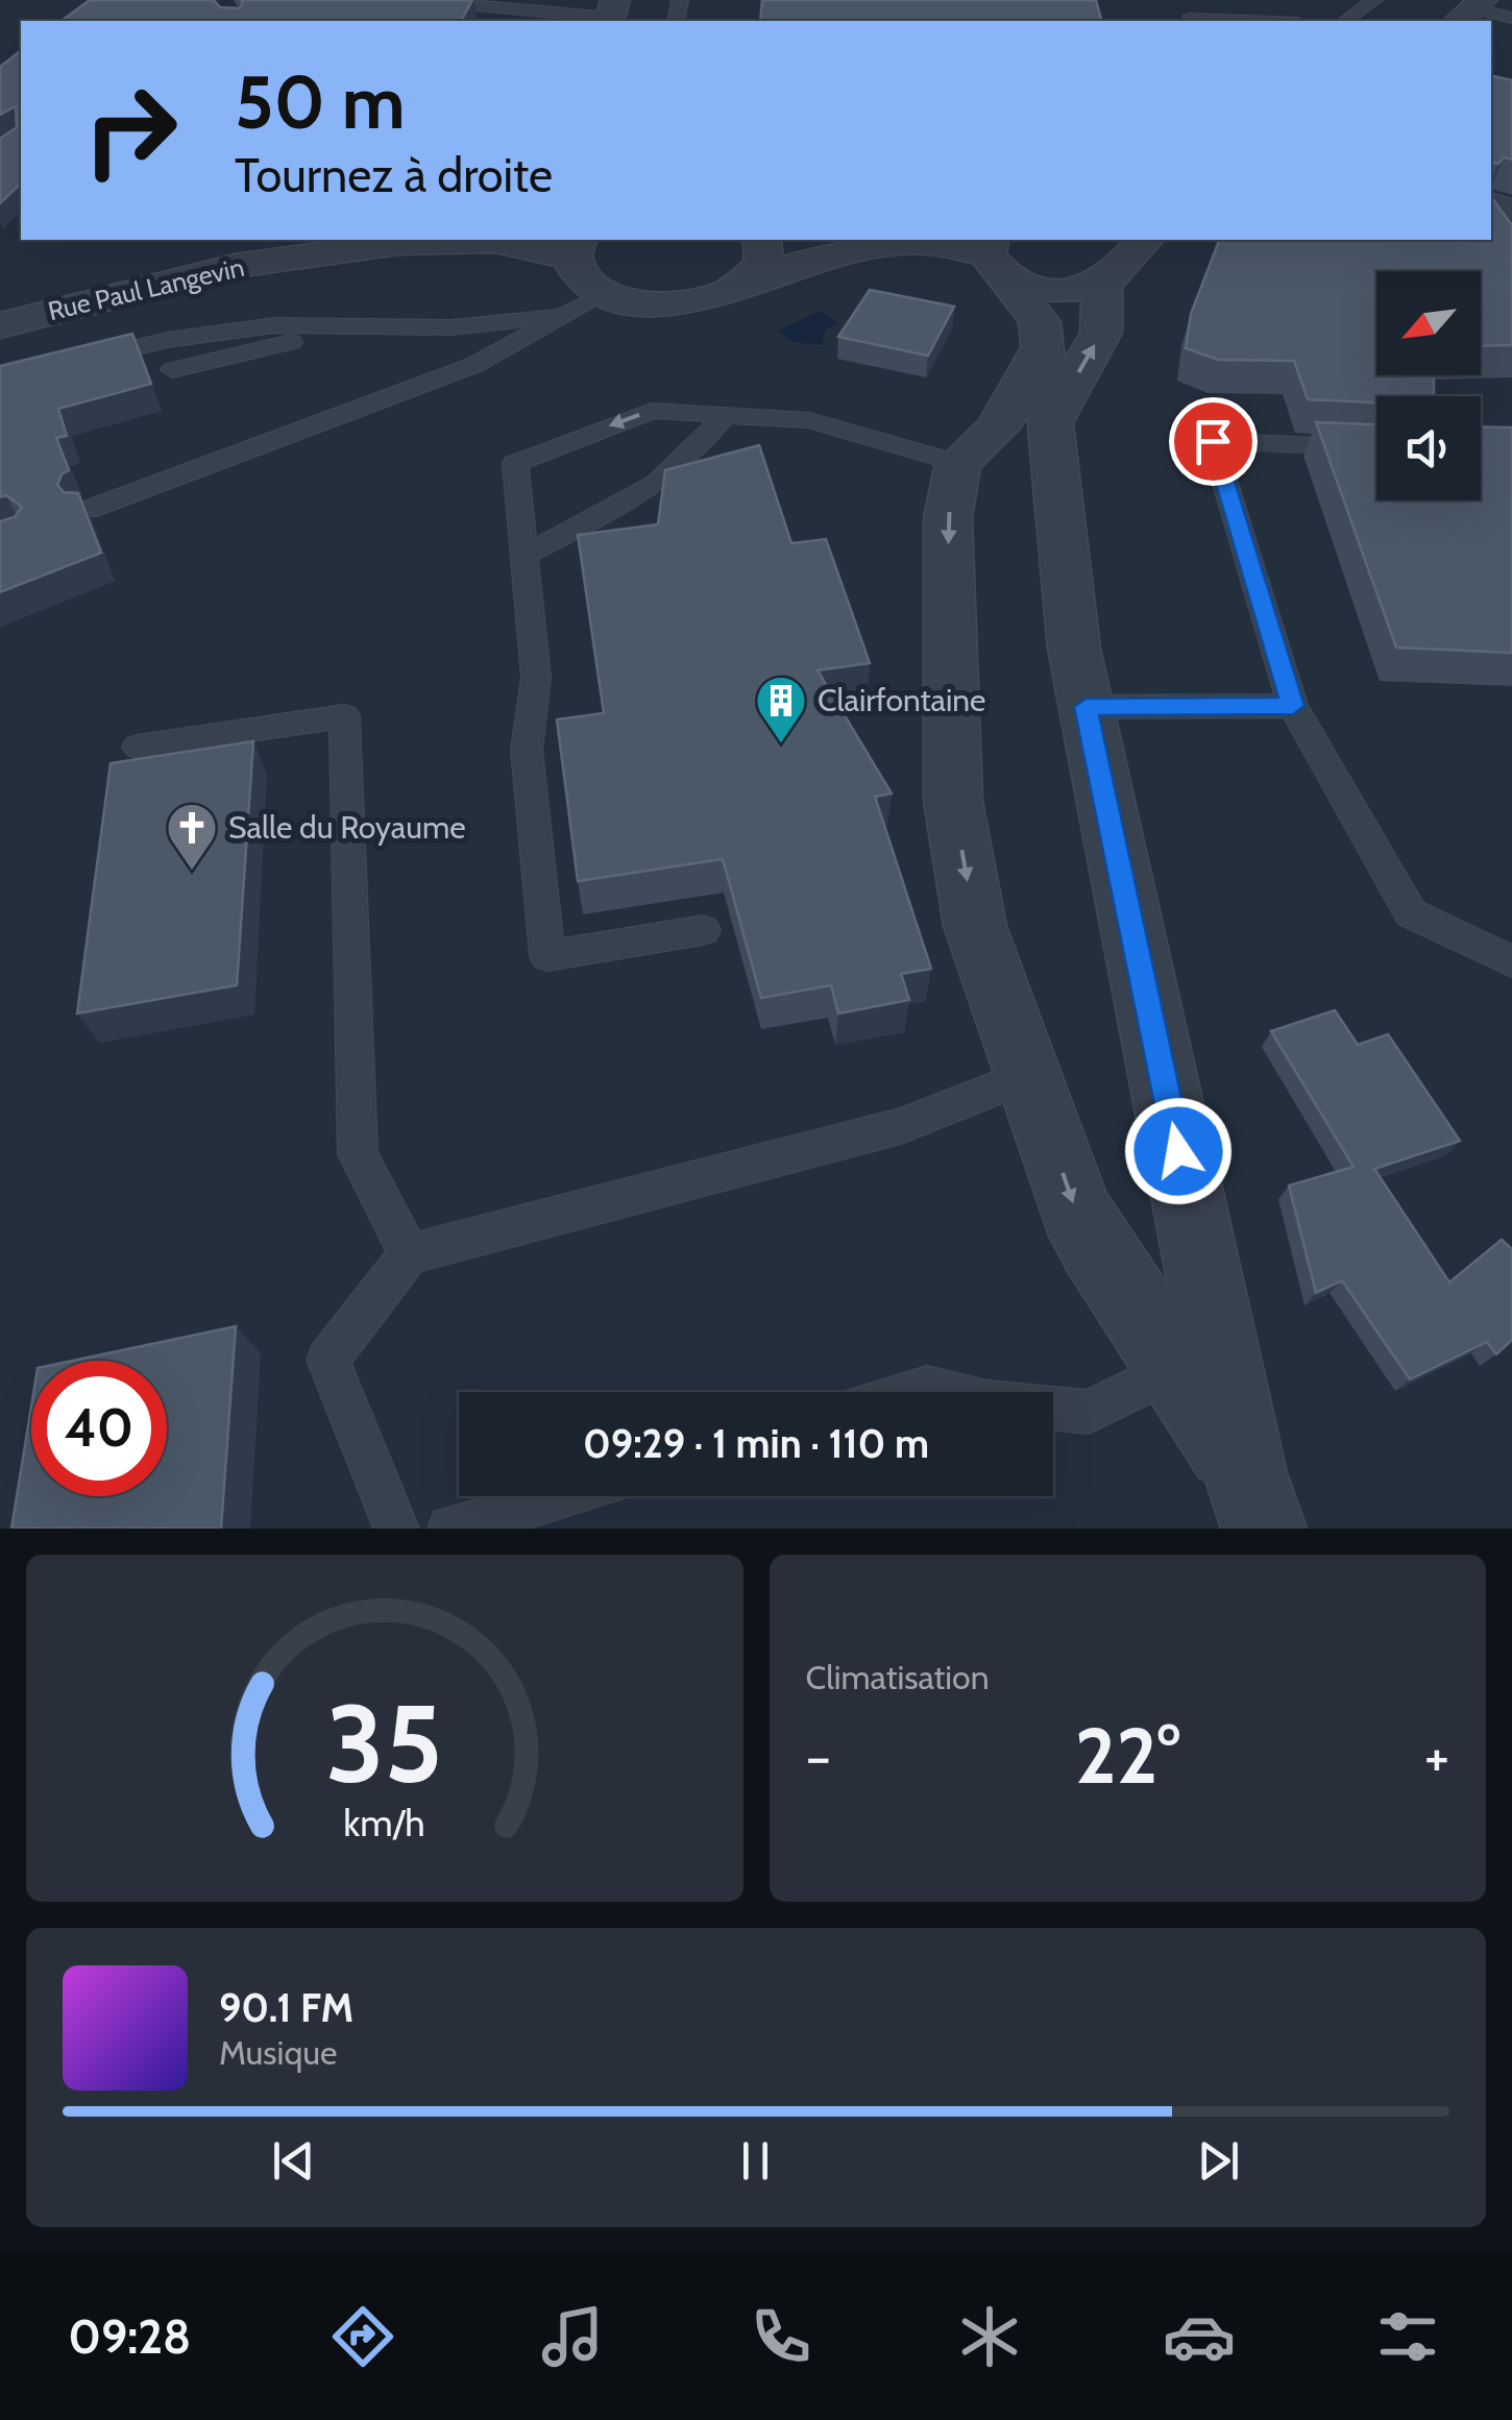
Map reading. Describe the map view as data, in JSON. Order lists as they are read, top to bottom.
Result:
{
  "streets": {
    "street": ["Rue Paul Langevin"]
  },
  "places": {
    "building": ["Clairfontaine"],
    "church": ["Salle du Royaume"]
  },
  "north": "bottom left",
  "page": {
    "turn": ["50 m", "Tournez à droite"],
    "limit": "40",
    "trip": "09:29 · 1 min · 110 m",
    "tile": "Climatisation",
    "heat": ["−", "22°", "+"],
    "song": ["90.1 FM", "Musique"],
    "tabs": "09:28",
    "gauge": ["35", "km/h"]
  }
}
